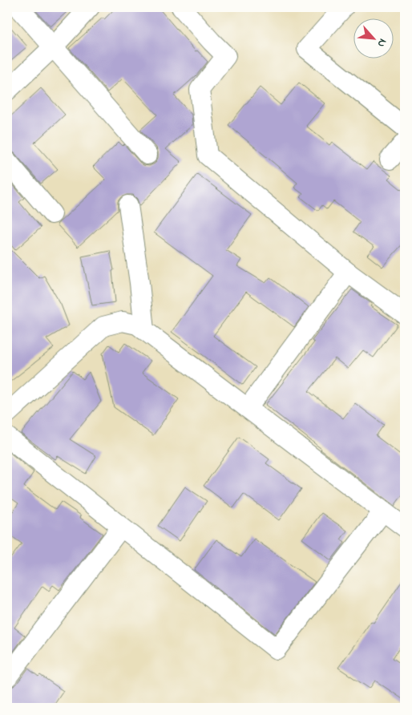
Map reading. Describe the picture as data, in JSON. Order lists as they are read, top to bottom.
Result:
{
  "north": "bottom right"
}
